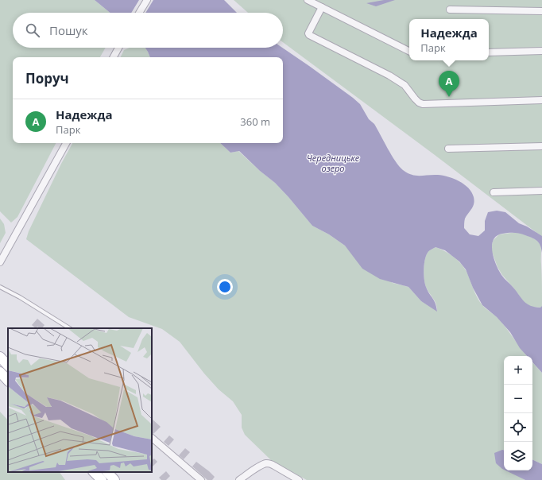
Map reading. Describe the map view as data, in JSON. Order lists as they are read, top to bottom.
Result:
{
  "water": ["Чередницьке озеро"],
  "page": {
    "search": "Пошук",
    "popup": ["Надежда", "Парк"],
    "heading": "Поруч",
    "pins": "A",
    "list": [
      {
        "mark": "A",
        "name": "Надежда",
        "note": "Парк",
        "value": "360 m"
      }
    ],
    "map_buttons": ["+", "−"]
  }
}
